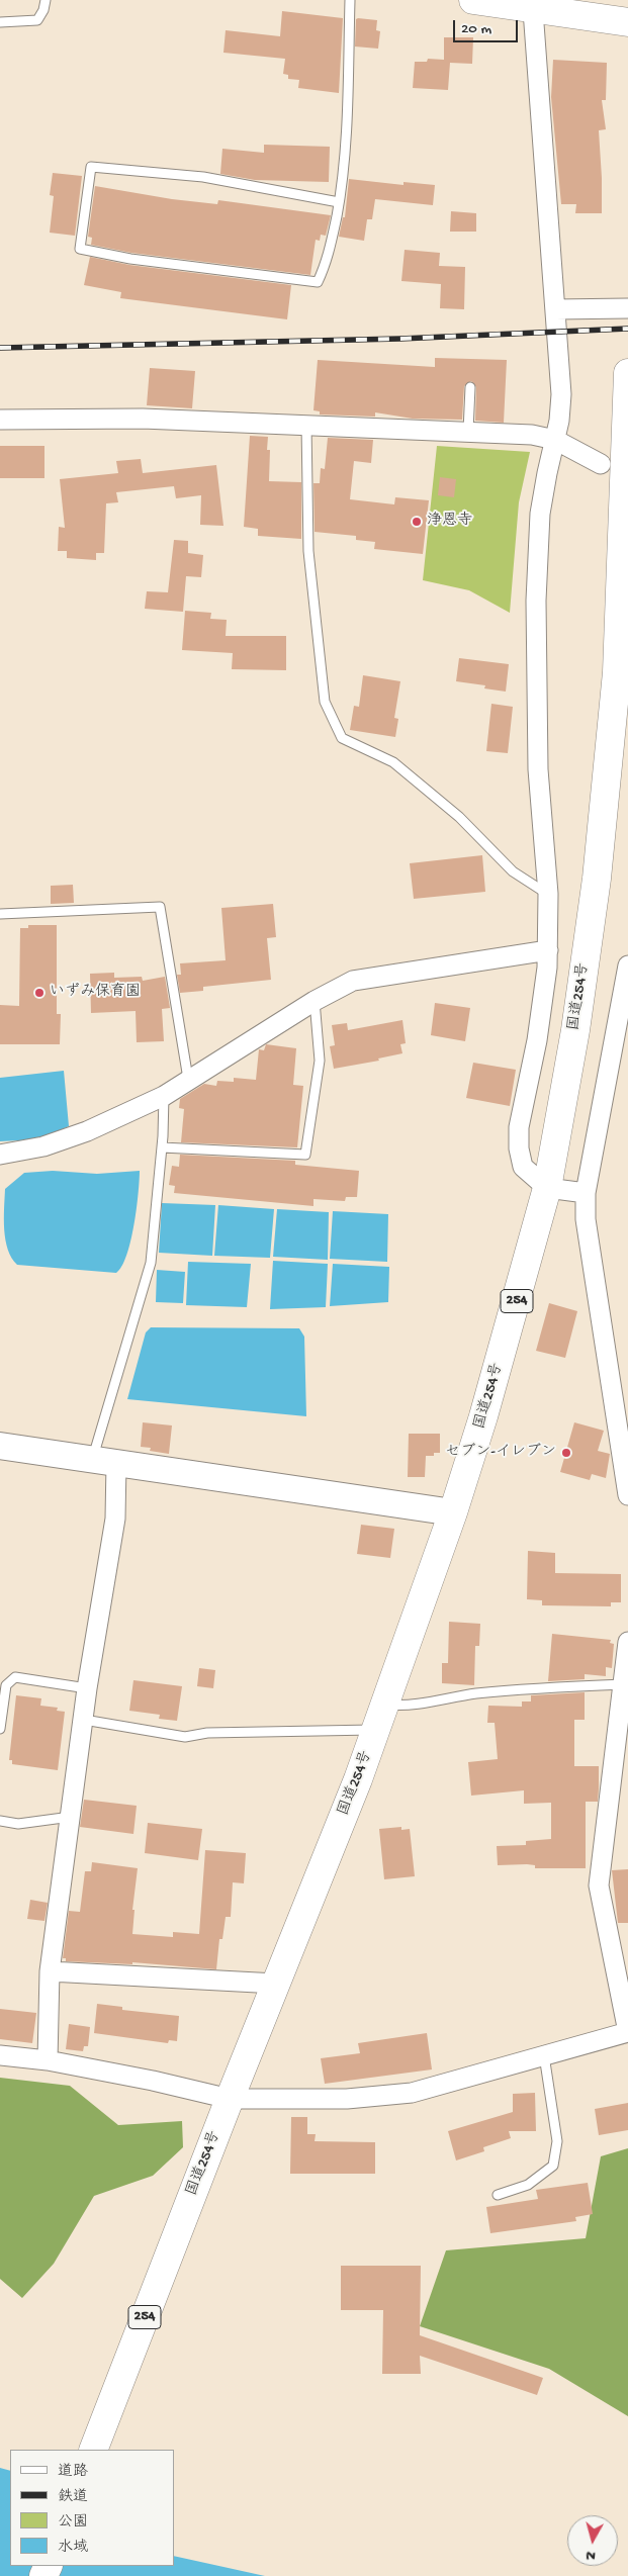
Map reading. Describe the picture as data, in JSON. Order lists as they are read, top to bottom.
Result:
{
  "streets": {
    "main road": ["国道254号", "254"]
  },
  "places": ["浄恩寺", "いずみ保育園", "セブン-イレブン"],
  "legend": [
    "道路",
    "鉄道",
    "公園",
    "水域"
  ],
  "scale_bar": "20 m",
  "north": "bottom"
}
